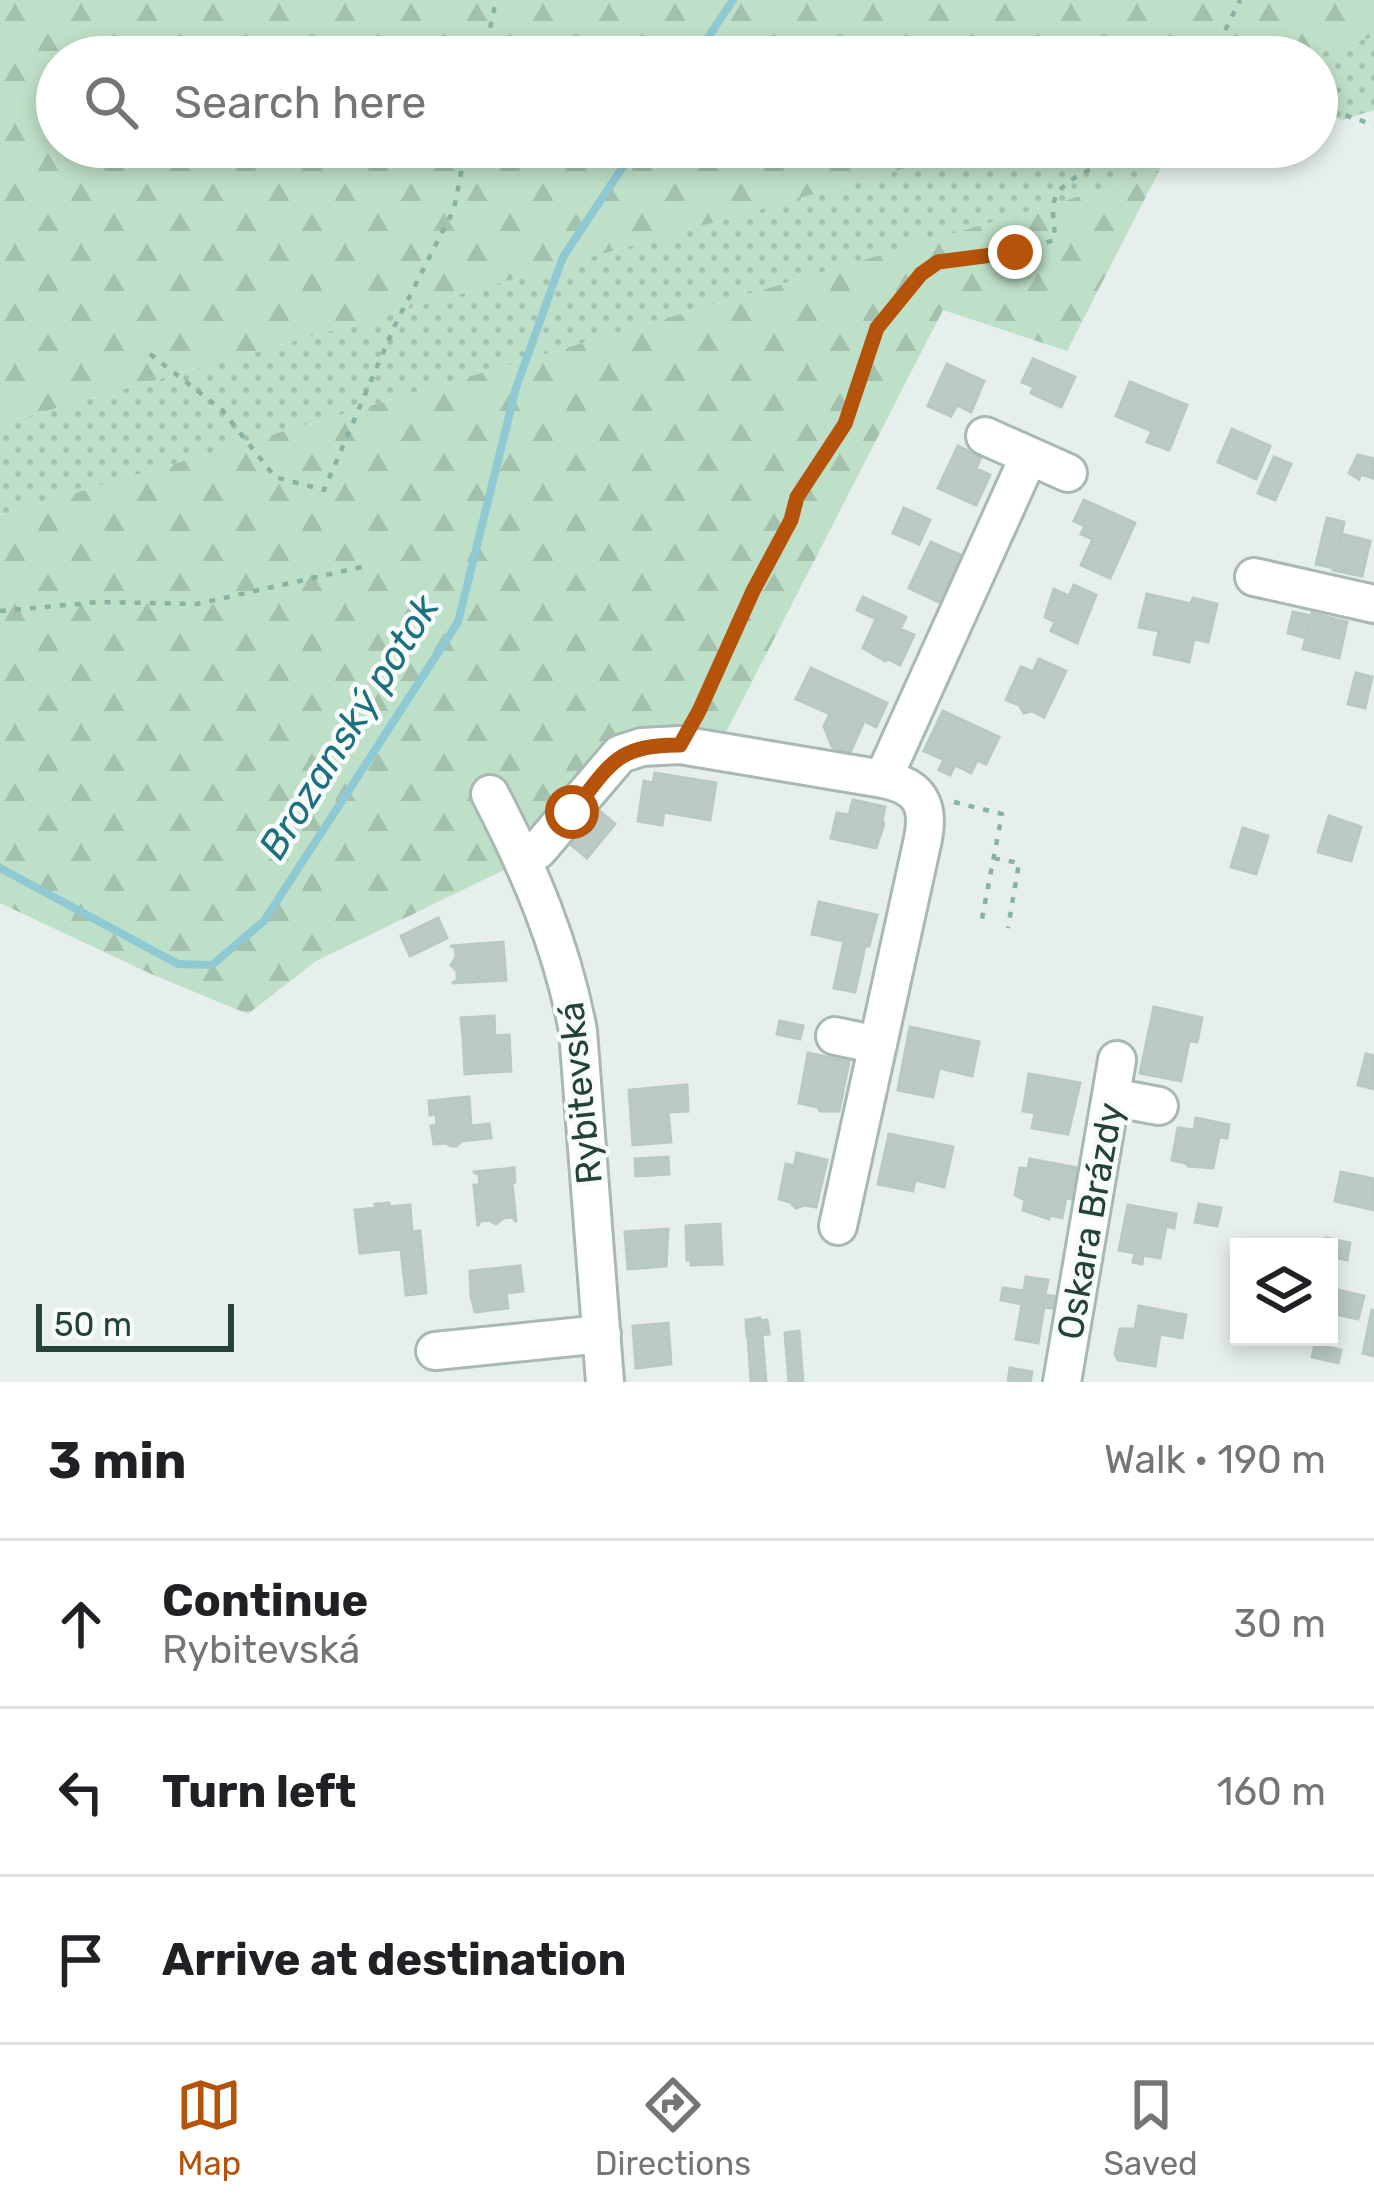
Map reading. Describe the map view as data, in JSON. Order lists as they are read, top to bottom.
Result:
{
  "streets": {
    "street": ["Rybitevská", "Oskara Brázdy"]
  },
  "water": ["Brozanský potok"],
  "scale_bar": "50 m",
  "page": {
    "search": "Search here",
    "scale": "50 m",
    "heading": ["3 min", "Walk · 190 m"],
    "list": [
      ["Continue", "Rybitevská", "30 m"],
      ["Turn left", "160 m"],
      "Arrive at destination"
    ],
    "nav": ["Map", "Directions", "Saved"]
  }
}
